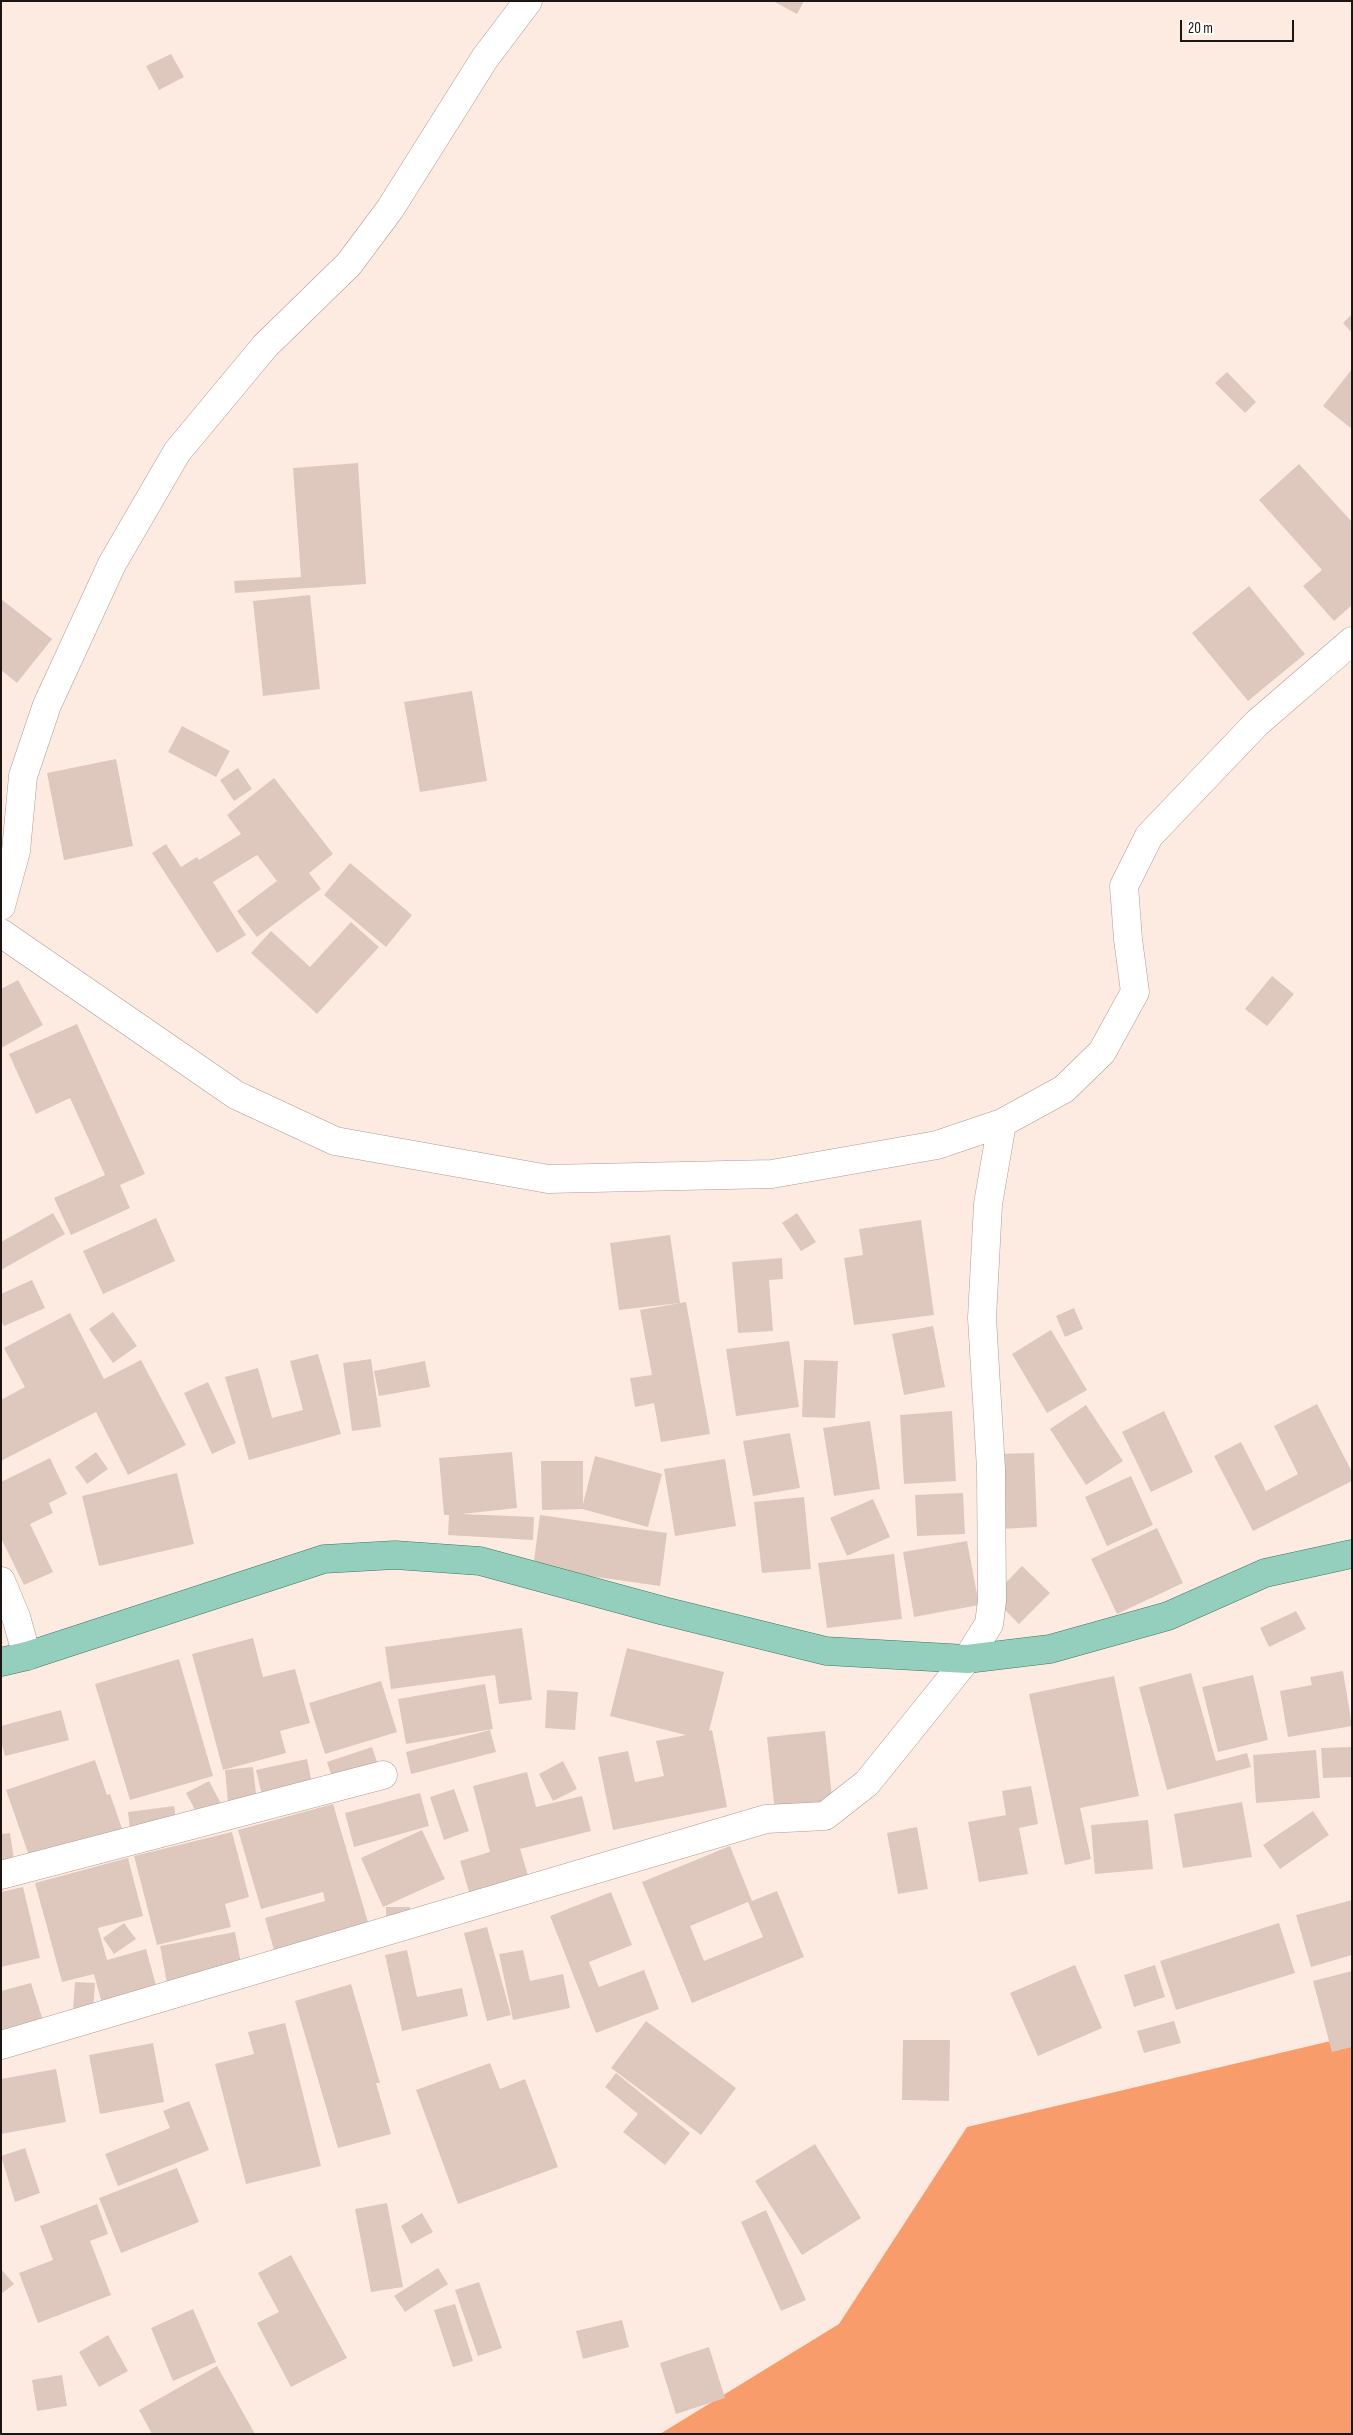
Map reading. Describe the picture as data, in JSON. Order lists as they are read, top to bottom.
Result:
{
  "scale_bar": "20 m"
}
